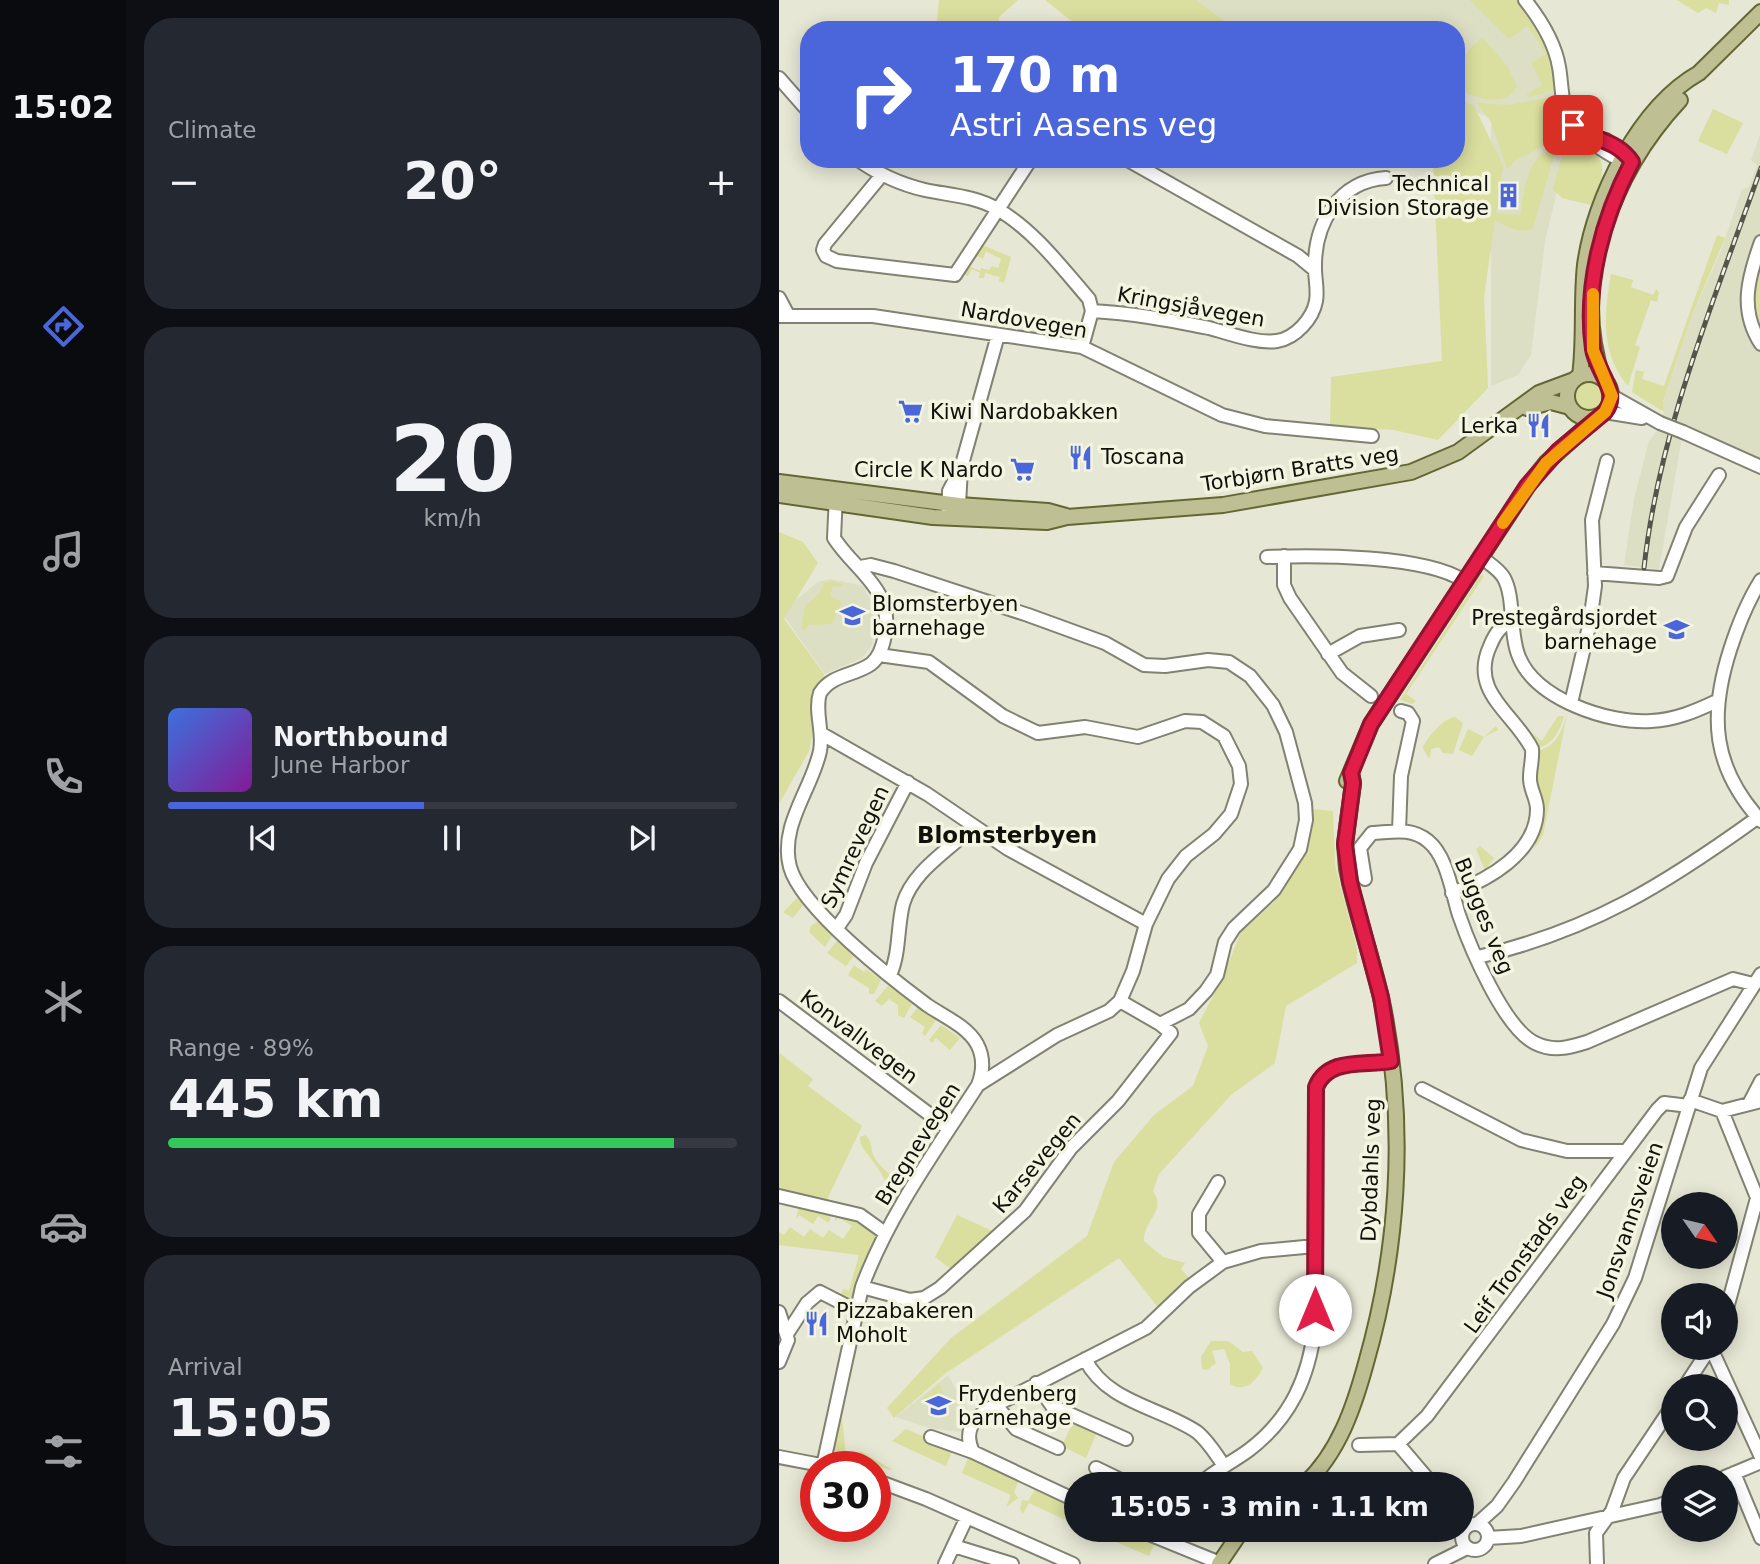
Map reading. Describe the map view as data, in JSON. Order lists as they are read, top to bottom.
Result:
{
  "streets": {
    "main road": ["Torbjørn Bratts veg", "Dybdahls veg"],
    "street": [
      "Kringsjåvegen",
      "Nardovegen",
      "Symrevegen",
      "Bugges veg",
      "Konvallvegen",
      "Bregnevegen",
      "Karsevegen",
      "Jonsvannsveien",
      "Leif Tronstads veg"
    ]
  },
  "crossings": [
    ["Torbjørn Bratts veg", "Dybdahls veg"],
    ["Symrevegen", "Bregnevegen"],
    ["Bugges veg", "Jonsvannsveien"],
    ["Konvallvegen", "Bregnevegen"],
    ["Bregnevegen", "Karsevegen"],
    ["Jonsvannsveien", "Leif Tronstads veg"]
  ],
  "districts": ["Blomsterbyen"],
  "places": {
    "building": ["Technical Division Storage"],
    "supermarket": ["Kiwi Nardobakken", "Circle K Nardo"],
    "restaurant": ["Lerka", "Toscana", "Pizzabakeren Moholt"],
    "school or university": ["Blomsterbyen barnehage", "Prestegårdsjordet barnehage", "Frydenberg barnehage"]
  },
  "north": "bottom right",
  "page": {
    "tabs": "15:02",
    "tile": [
      "Climate",
      ["20", "km/h"],
      ["Range · 89%", "445 km"],
      ["Arrival", "15:05"]
    ],
    "turn": ["170 m", "Astri Aasens veg"],
    "heat": ["−", "20°", "+"],
    "song": ["Northbound", "June Harbor"],
    "limit": "30",
    "trip": "15:05 · 3 min · 1.1 km"
  }
}
